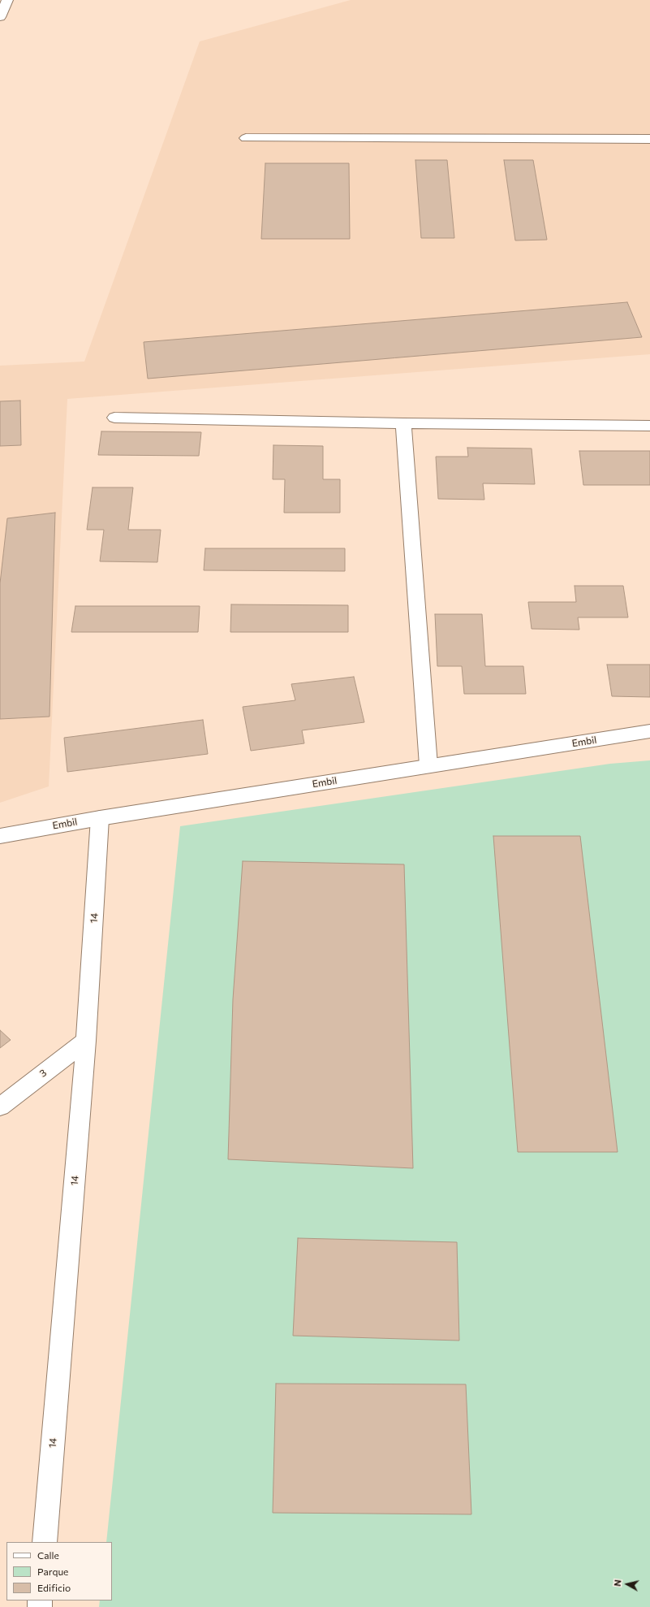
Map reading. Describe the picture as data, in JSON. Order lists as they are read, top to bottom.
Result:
{
  "streets": {
    "street": ["Embil", "14", "3"]
  },
  "crossings": [
    ["Embil", "14"],
    ["14", "3"]
  ],
  "legend": ["Calle", "Parque", "Edificio"],
  "north": "left"
}
